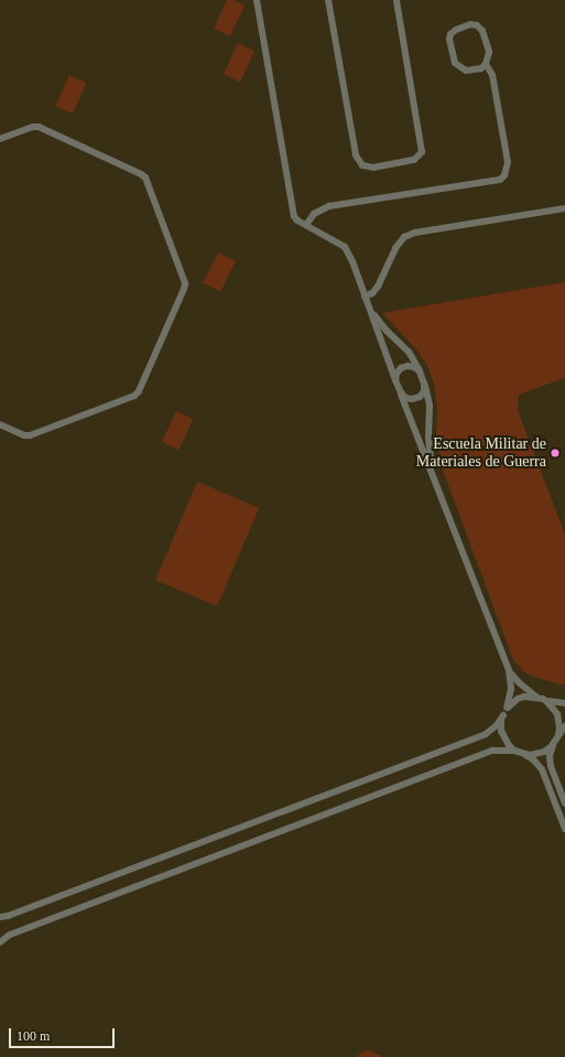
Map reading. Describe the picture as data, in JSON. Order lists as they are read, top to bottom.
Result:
{
  "places": ["Escuela Militar de Materiales de Guerra"],
  "scale_bar": "100 m"
}
